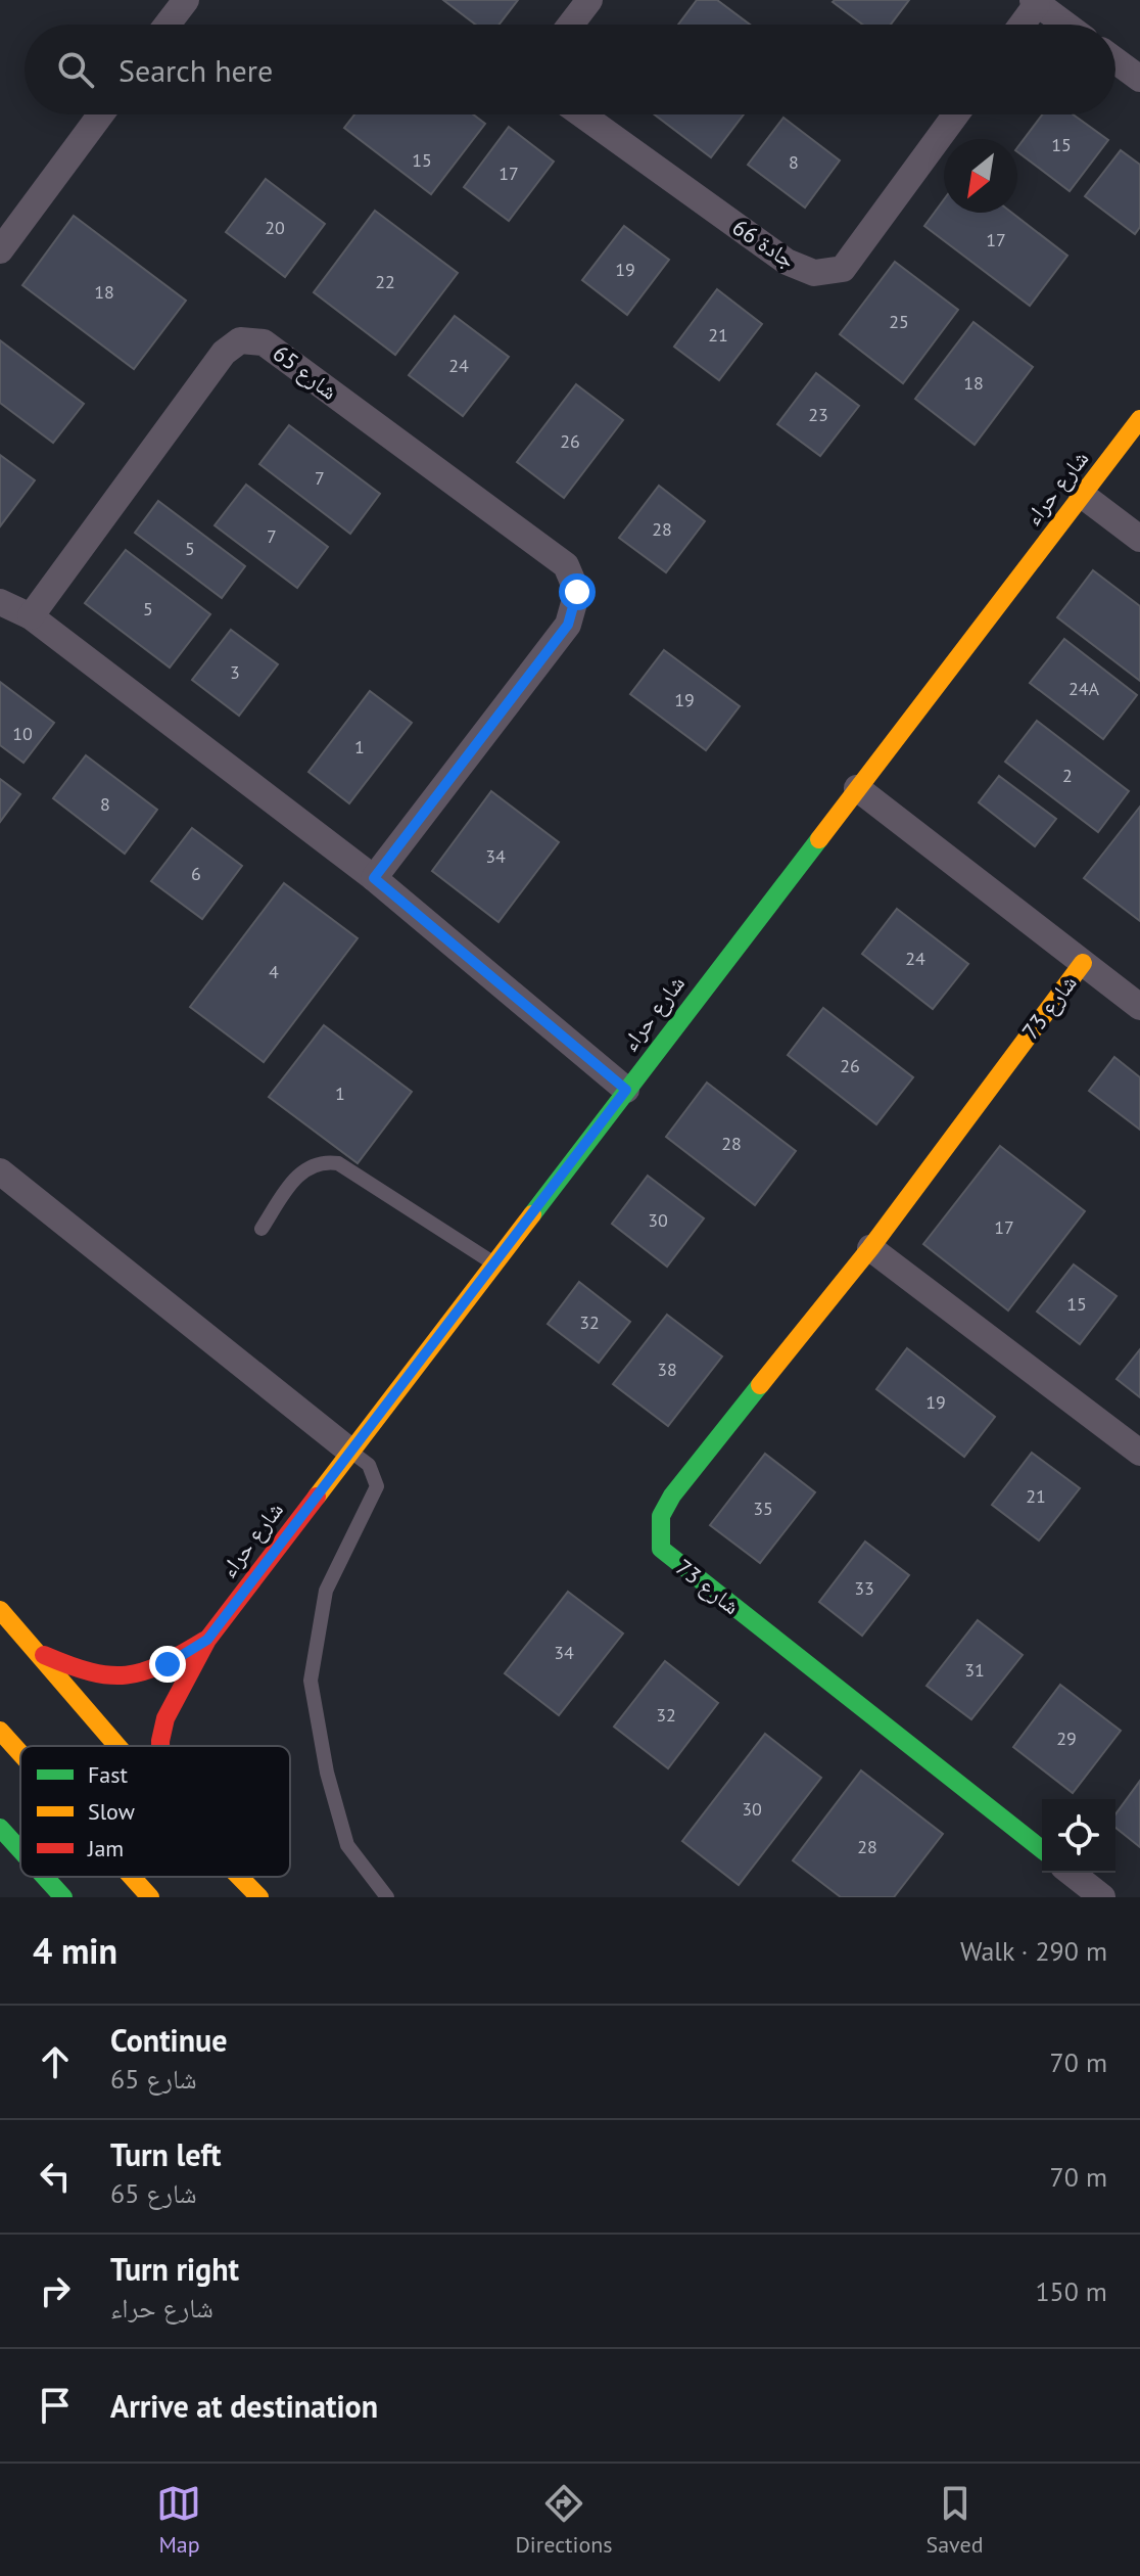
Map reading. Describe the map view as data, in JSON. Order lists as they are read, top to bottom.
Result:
{
  "streets": {
    "main road": ["شارع حراء", "شارع 73"],
    "street": ["جادة 66", "شارع 65"]
  },
  "crossings": [
    ["شارع حراء", "شارع 73"]
  ],
  "house_numbers": [
    "15",
    "15",
    "8",
    "17",
    "20",
    "17",
    "19",
    "22",
    "18",
    "25",
    "21",
    "24",
    "18",
    "23",
    "26",
    "7",
    "28",
    "7",
    "5",
    "5",
    "3",
    "24A",
    "19",
    "10",
    "1",
    "2",
    "8",
    "34",
    "6",
    "24",
    "4",
    "26",
    "1",
    "28",
    "30",
    "17",
    "15",
    "32",
    "38",
    "19",
    "21",
    "35",
    "33",
    "34",
    "31",
    "32",
    "29",
    "30",
    "28"
  ],
  "legend": ["Fast", "Slow", "Jam"],
  "north": "bottom left",
  "page": {
    "search": "Search here",
    "heading": ["4 min", "Walk · 290 m"],
    "list": [
      ["Continue", "شارع 65", "70 m"],
      ["Turn left", "شارع 65", "70 m"],
      ["Turn right", "شارع حراء", "150 m"],
      "Arrive at destination"
    ],
    "nav": ["Map", "Directions", "Saved"]
  }
}
